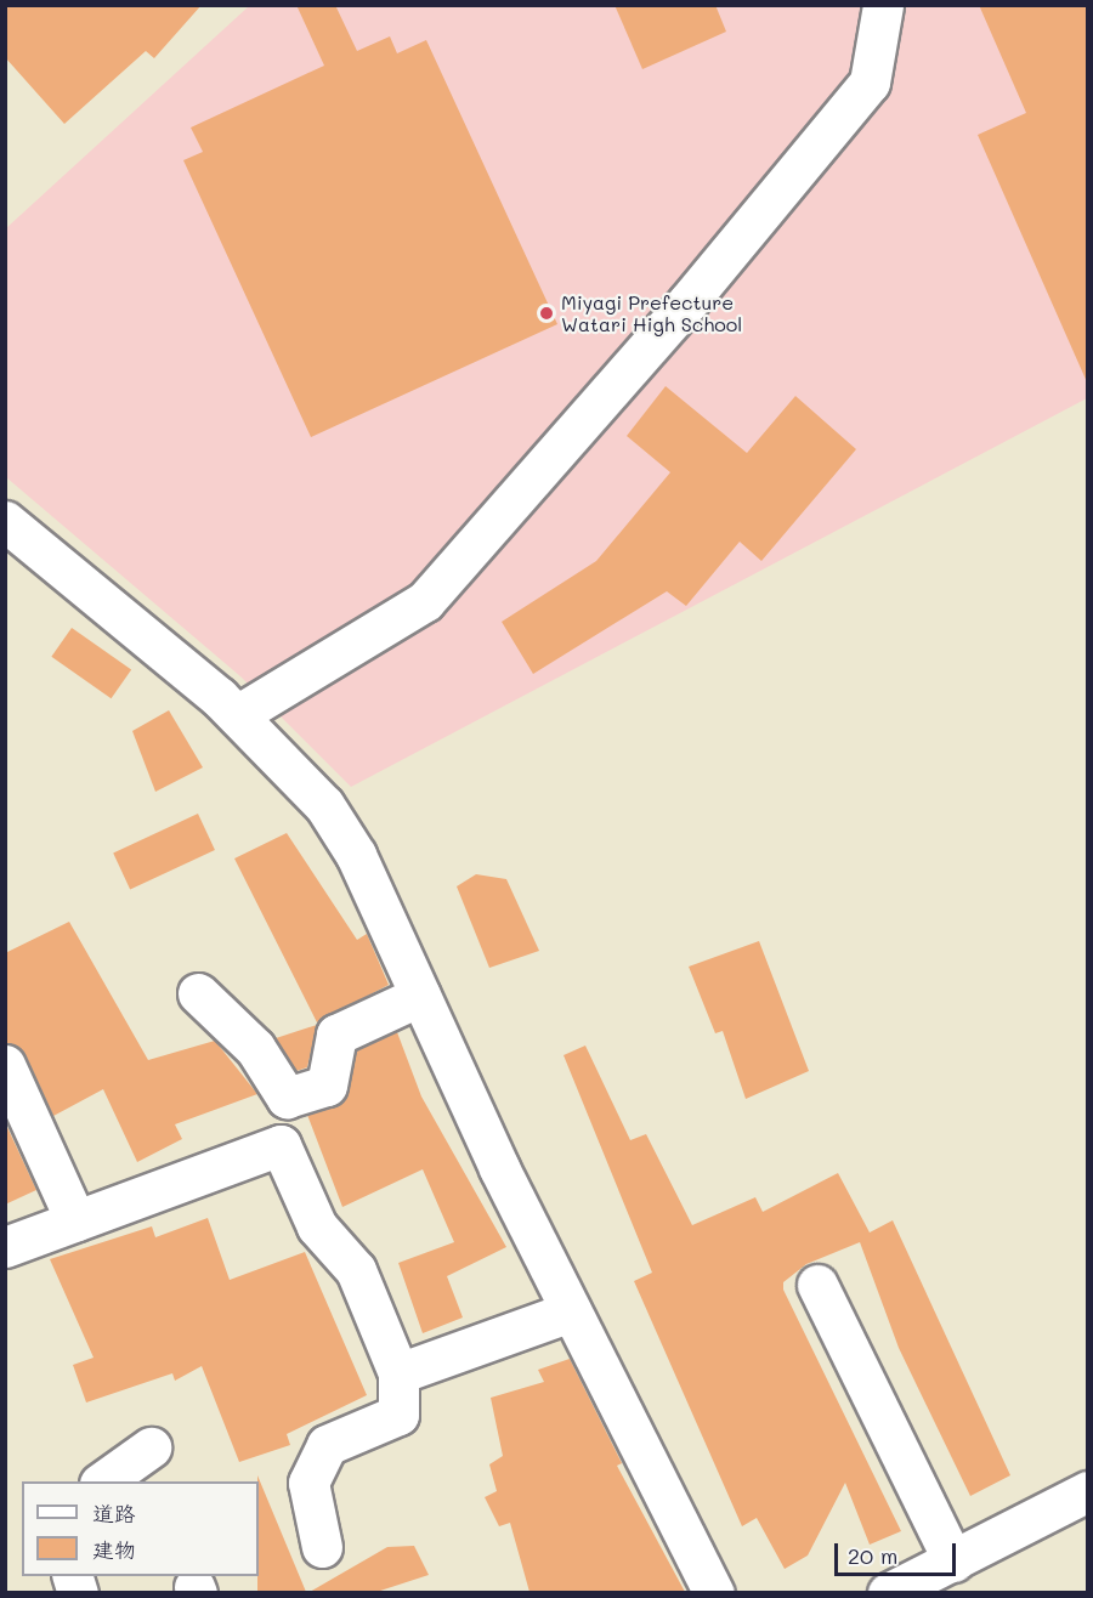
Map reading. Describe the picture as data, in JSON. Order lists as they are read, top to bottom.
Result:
{
  "places": ["Miyagi Prefecture Watari High School"],
  "legend": ["道路", "建物"],
  "scale_bar": "20 m"
}
